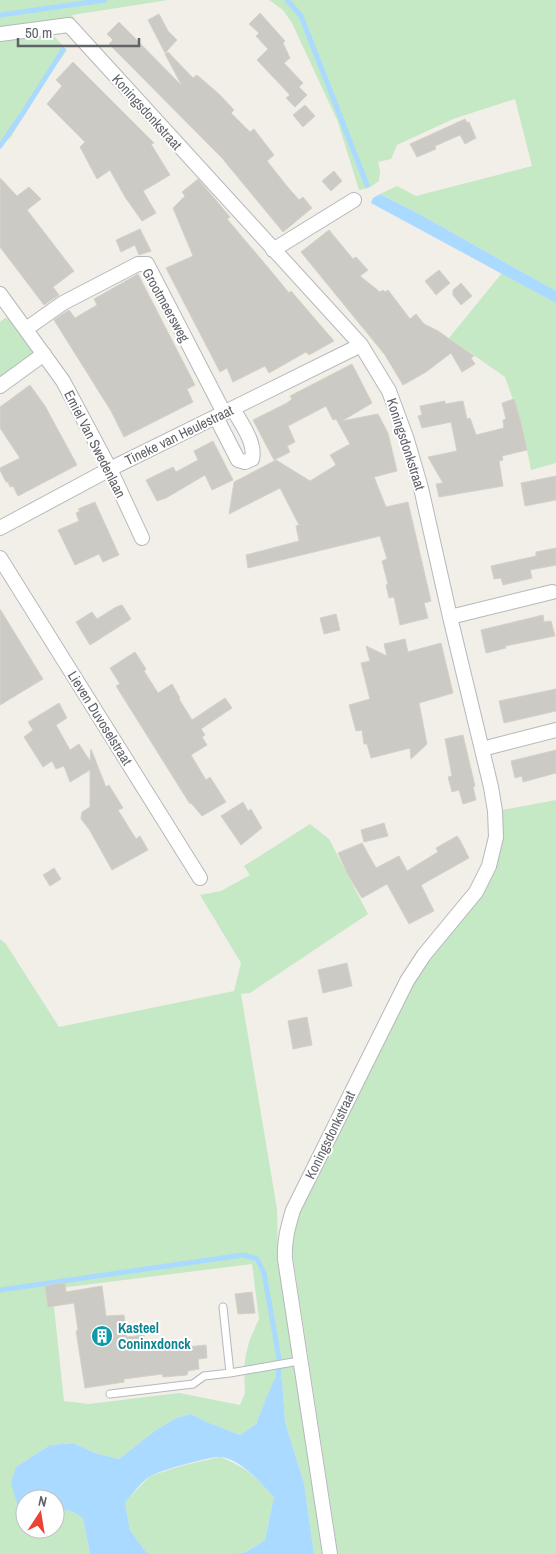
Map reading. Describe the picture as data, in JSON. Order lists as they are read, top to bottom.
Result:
{
  "streets": {
    "street": [
      "Koningsdonkstraat",
      "Grootmeersweg",
      "Tineke van Heulestraat",
      "Emiel Van Swedenlaan",
      "Lieven Duvoselstraat"
    ]
  },
  "crossings": [
    ["Koningsdonkstraat", "Tineke van Heulestraat"],
    ["Grootmeersweg", "Tineke van Heulestraat"],
    ["Grootmeersweg", "Emiel Van Swedenlaan"],
    ["Tineke van Heulestraat", "Emiel Van Swedenlaan"]
  ],
  "places": {
    "building": ["Kasteel Coninxdonck"]
  },
  "scale_bar": "50 m",
  "north": "top"
}
